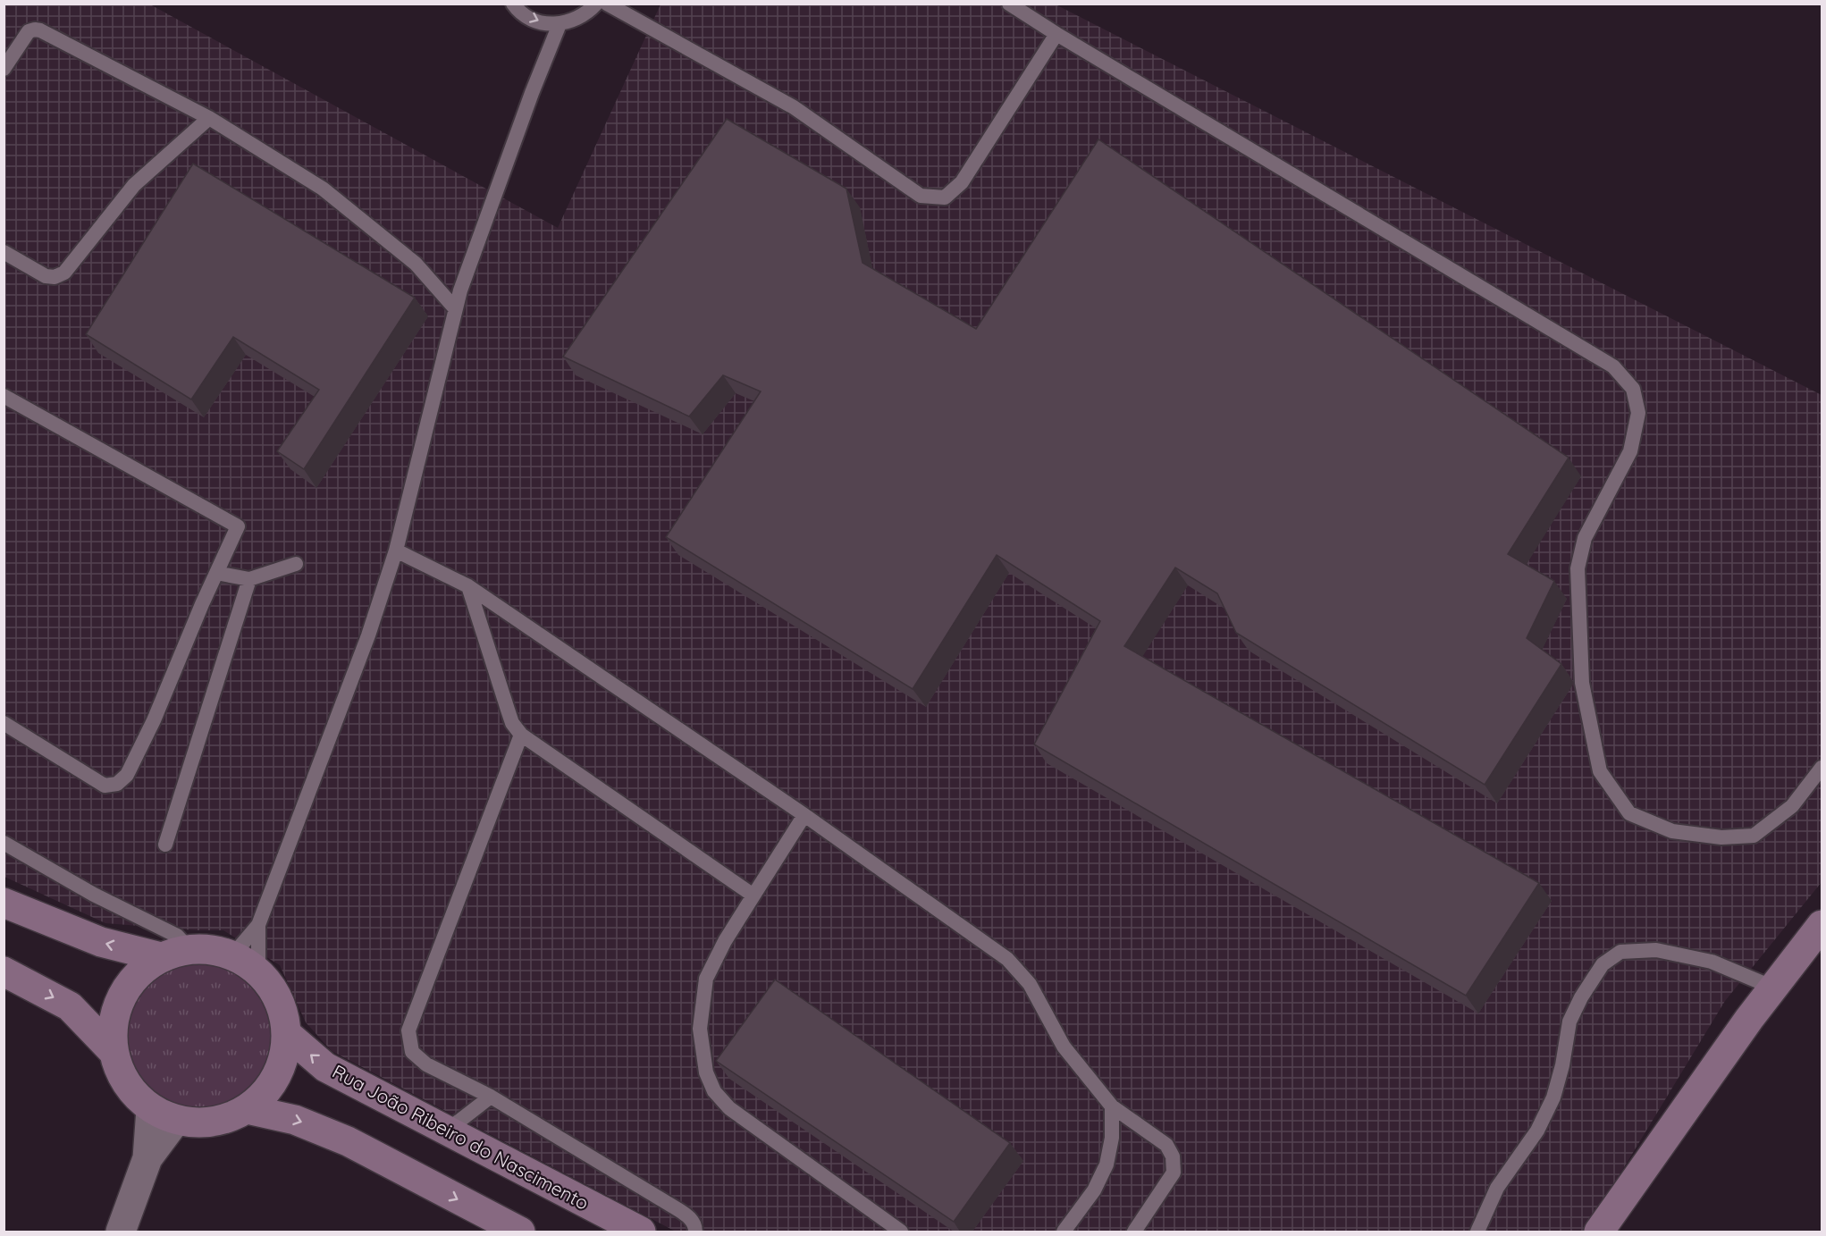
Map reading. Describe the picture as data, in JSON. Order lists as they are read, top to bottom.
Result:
{
  "streets": {
    "main road": ["Rua João Ribeiro do Nascimento"]
  }
}
